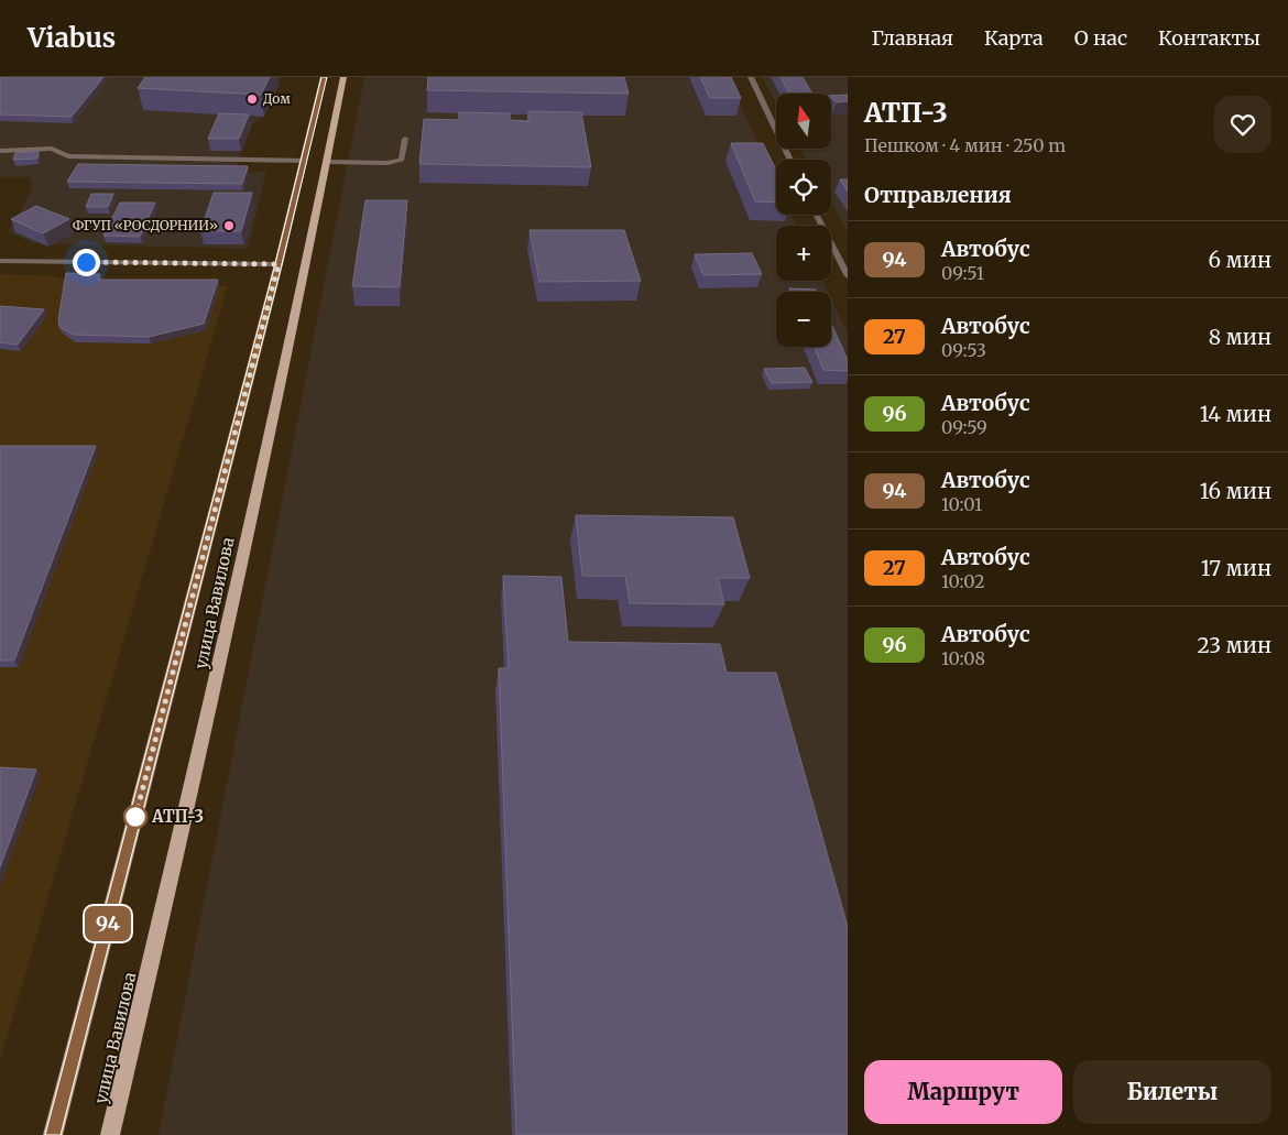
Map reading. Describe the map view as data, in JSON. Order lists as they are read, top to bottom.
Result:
{
  "streets": {
    "main road": ["улица Вавилова"]
  },
  "places": ["Дом", "ФГУП «РОСДОРНИИ»", "АТП-3"],
  "lines": ["bus line 94"],
  "north": "top",
  "page": {
    "header": "Viabus",
    "nav": [
      "Главная",
      "Карта",
      "О нас",
      "Контакты"
    ],
    "on_map": "94",
    "heading": [
      ["АТП-3", "Пешком · 4 мин · 250 m"],
      "Отправления"
    ],
    "map_buttons": ["+", "−"],
    "list": [
      {
        "mark": "94",
        "name": "Автобус",
        "note": "09:51",
        "value": "6 мин"
      },
      {
        "mark": "27",
        "name": "Автобус",
        "note": "09:53",
        "value": "8 мин"
      },
      {
        "mark": "96",
        "name": "Автобус",
        "note": "09:59",
        "value": "14 мин"
      },
      {
        "mark": "94",
        "name": "Автобус",
        "note": "10:01",
        "value": "16 мин"
      },
      {
        "mark": "27",
        "name": "Автобус",
        "note": "10:02",
        "value": "17 мин"
      },
      {
        "mark": "96",
        "name": "Автобус",
        "note": "10:08",
        "value": "23 мин"
      }
    ],
    "buttons": ["Маршрут", "Билеты"]
  }
}
